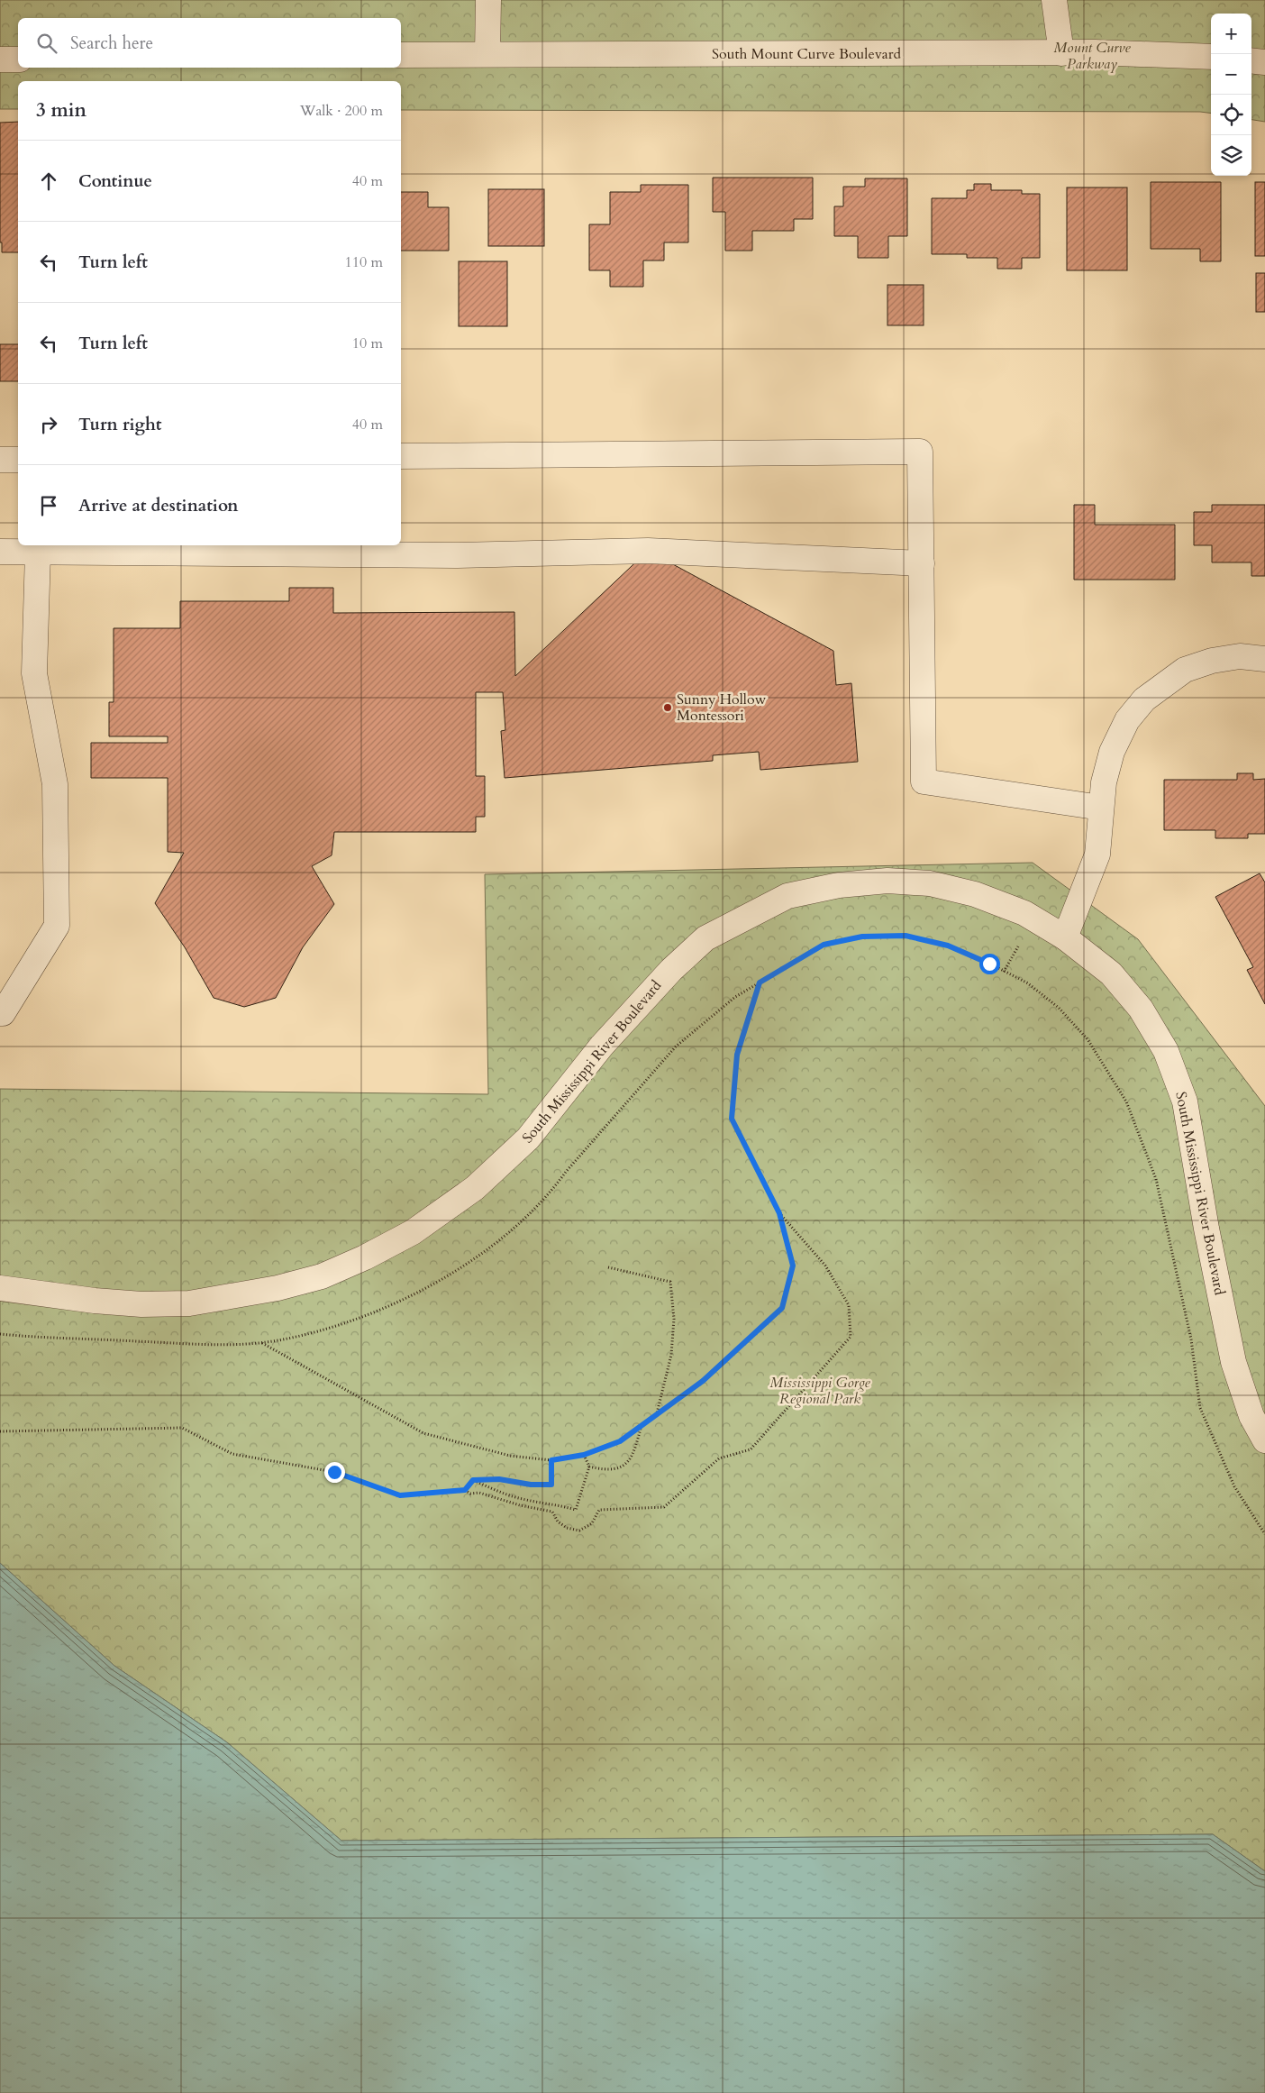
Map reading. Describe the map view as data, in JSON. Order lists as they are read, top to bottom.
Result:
{
  "streets": {
    "street": ["South Mount Curve Boulevard", "South Mississippi River Boulevard"]
  },
  "parks": ["Mount Curve Parkway", "Mississippi Gorge Regional Park"],
  "places": ["Sunny Hollow Montessori"],
  "page": {
    "map_buttons": ["+", "−"],
    "search": "Search here",
    "heading": ["3 min", "Walk · 200 m"],
    "list": [
      ["Continue", "40 m"],
      ["Turn left", "110 m"],
      ["Turn left", "10 m"],
      ["Turn right", "40 m"],
      "Arrive at destination"
    ]
  }
}
